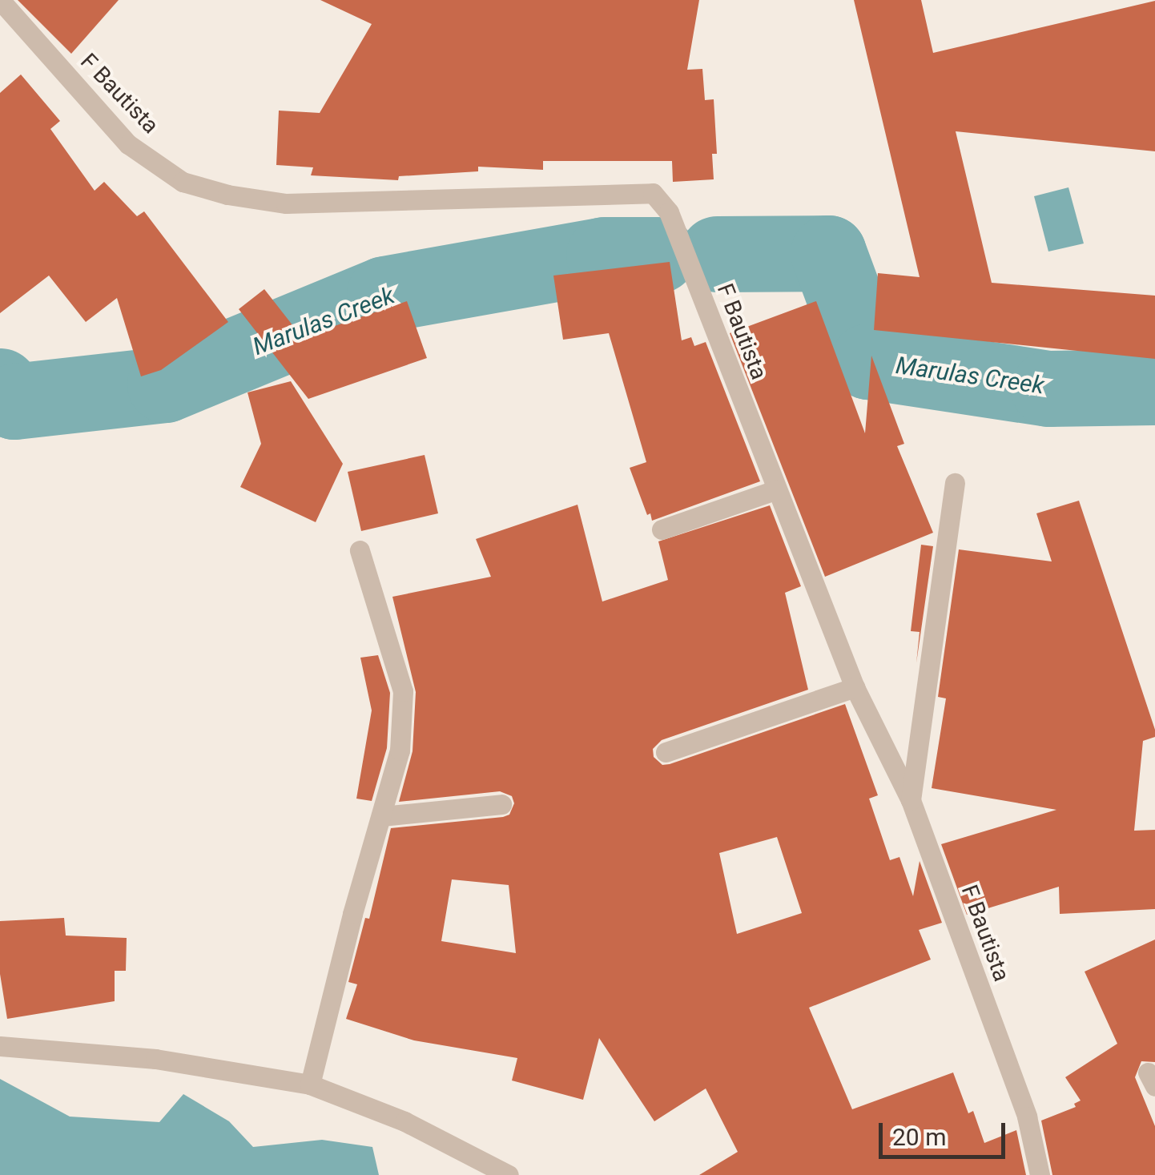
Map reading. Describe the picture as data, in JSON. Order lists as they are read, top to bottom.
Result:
{
  "streets": {
    "street": ["F Bautista"]
  },
  "water": ["Marulas Creek"],
  "scale_bar": "20 m"
}
